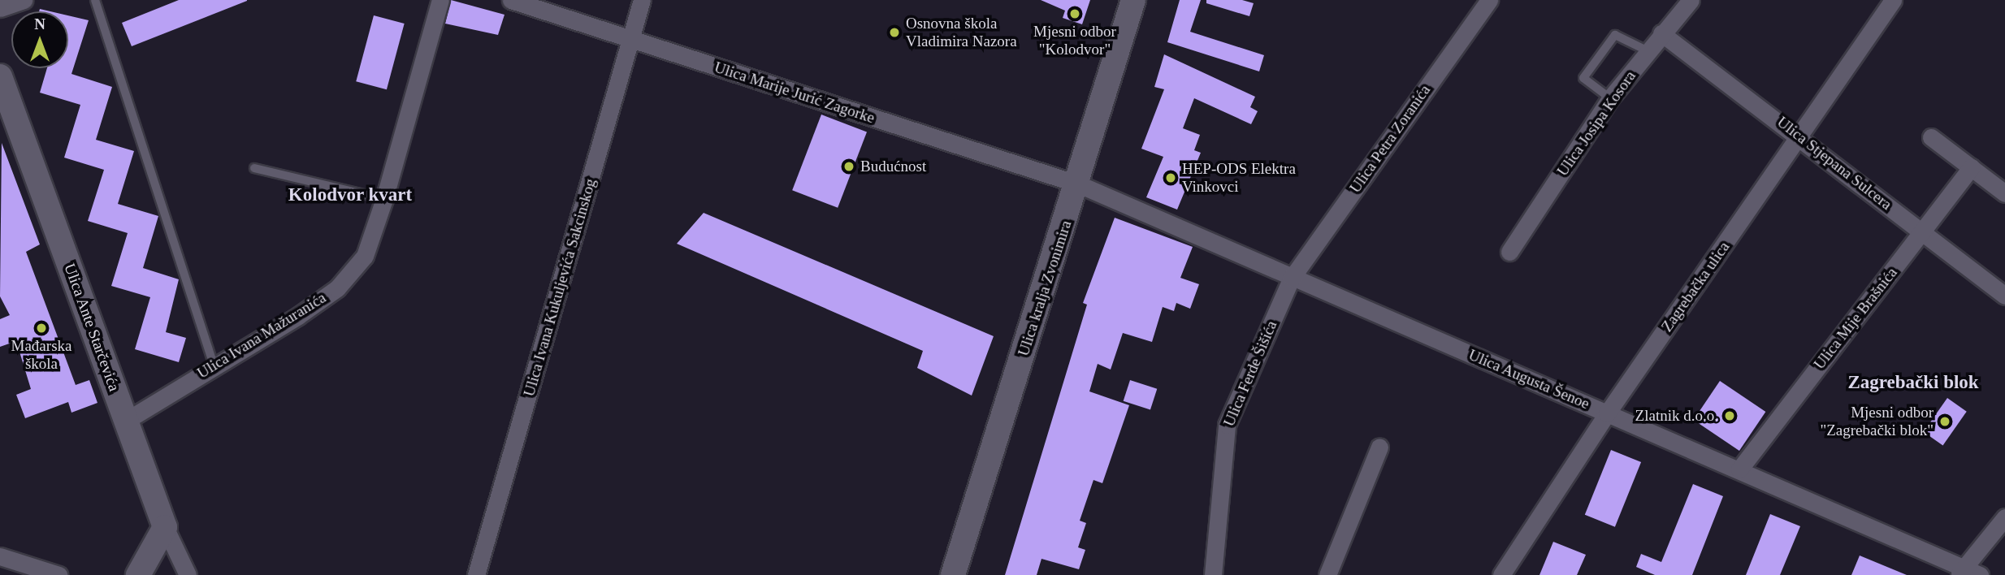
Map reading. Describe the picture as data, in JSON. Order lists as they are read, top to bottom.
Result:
{
  "streets": {
    "main road": ["Ulica kralja Zvonimira", "Ulica Ante Starčevića"],
    "street": [
      "Ulica Marije Jurić Zagorke",
      "Ulica Josipa Kosora",
      "Ulica Petra Zoranića",
      "Ulica Stjepana Sulcera",
      "Zagrebačka ulica",
      "Ulica Ivana Kukuljevića Sakcinskog",
      "Ulica Mije Brašnića",
      "Ulica Ivana Mažuranića",
      "Ulica Ferde Šišića",
      "Ulica Augusta Šenoe"
    ]
  },
  "crossings": [
    ["Ulica Marije Jurić Zagorke", "Ulica Ivana Kukuljevića Sakcinskog"],
    ["Ulica Marije Jurić Zagorke", "Ulica kralja Zvonimira"],
    ["Ulica Marije Jurić Zagorke", "Ulica Augusta Šenoe"],
    ["Ulica Josipa Kosora", "Ulica Stjepana Sulcera"],
    ["Ulica Petra Zoranića", "Ulica Ferde Šišića"],
    ["Ulica Petra Zoranića", "Ulica Augusta Šenoe"],
    ["Ulica Stjepana Sulcera", "Zagrebačka ulica"],
    ["Ulica Stjepana Sulcera", "Ulica Mije Brašnića"],
    ["Zagrebačka ulica", "Ulica Augusta Šenoe"],
    ["Ulica kralja Zvonimira", "Ulica Augusta Šenoe"],
    ["Ulica Mije Brašnića", "Ulica Augusta Šenoe"],
    ["Ulica Ante Starčevića", "Ulica Ivana Mažuranića"],
    ["Ulica Ferde Šišića", "Ulica Augusta Šenoe"]
  ],
  "districts": ["Kolodvor kvart", "Zagrebački blok"],
  "places": [
    "Mjesni odbor \"Kolodvor\"",
    "Osnovna škola Vladimira Nazora",
    "Budućnost",
    "HEP-ODS Elektra Vinkovci",
    "Mađarska škola",
    "Zlatnik d.o.o.",
    "Mjesni odbor \"Zagrebački blok\""
  ],
  "north": "top"
}
